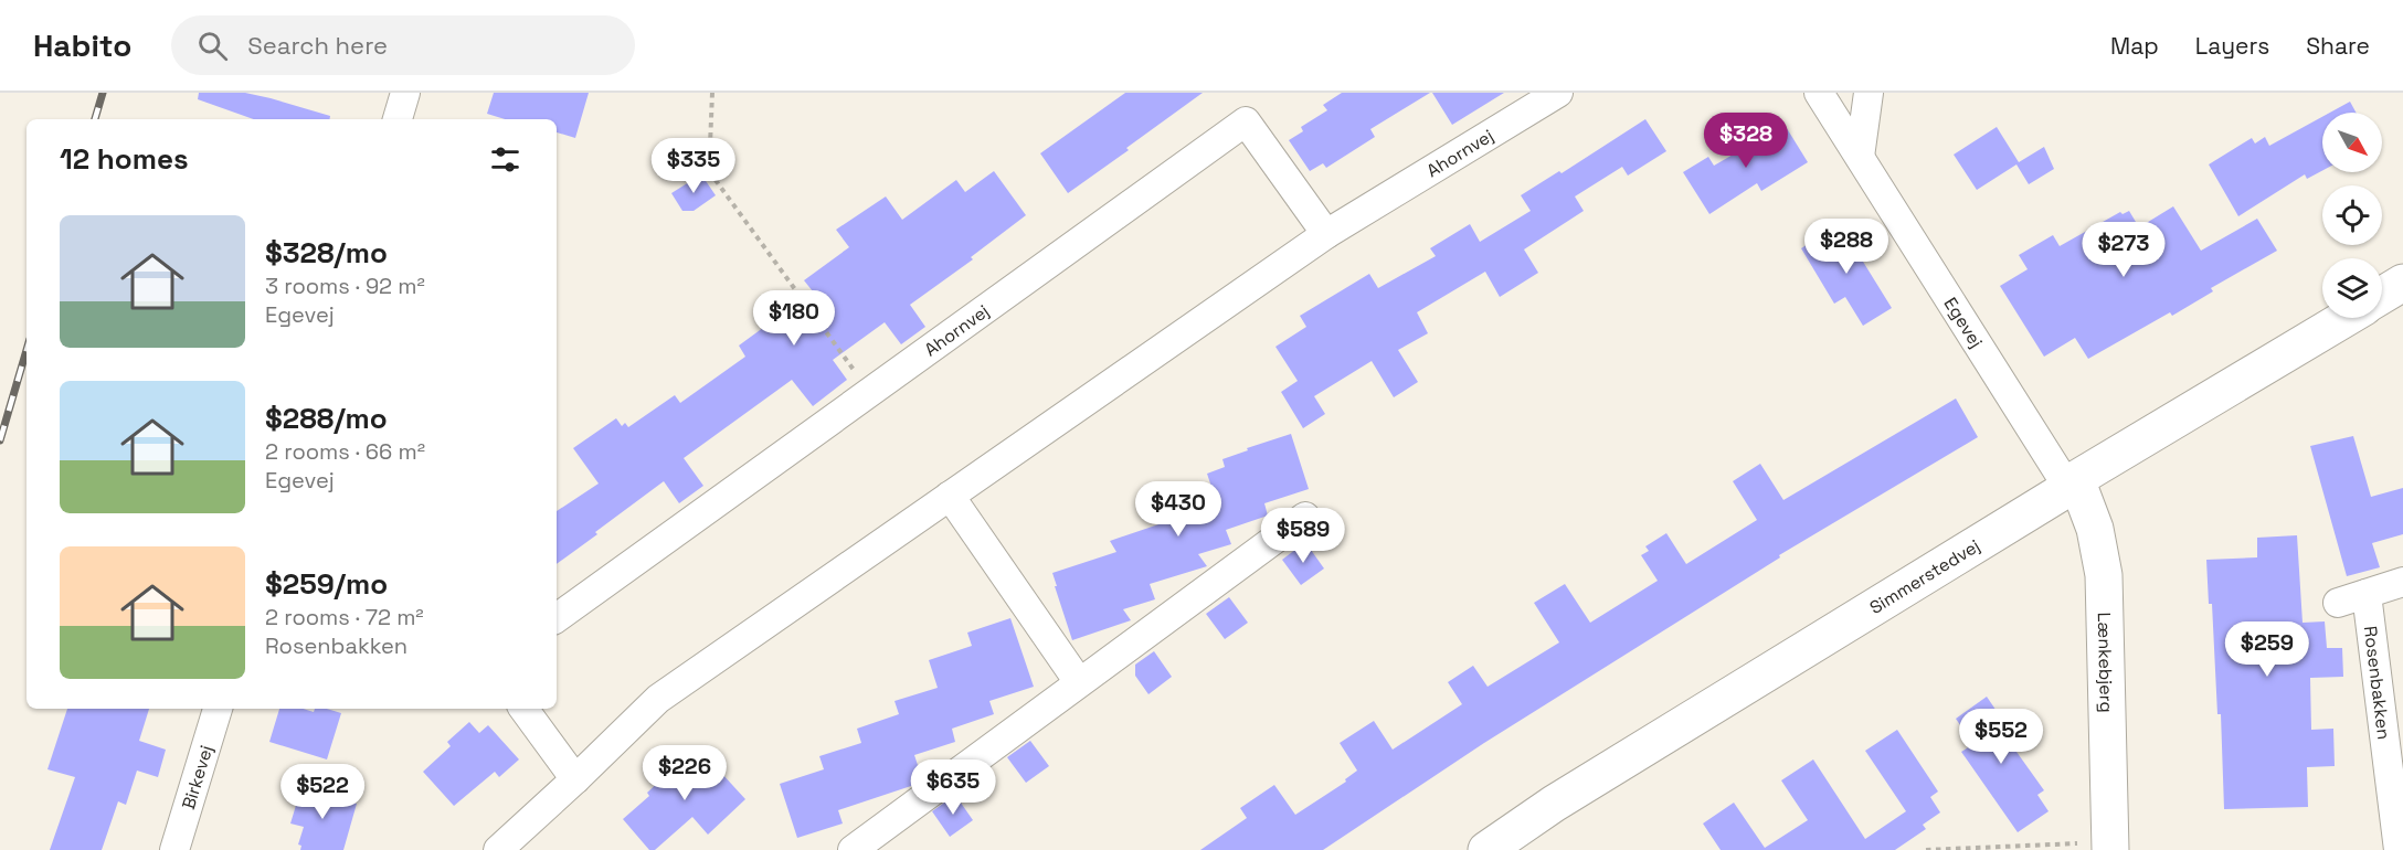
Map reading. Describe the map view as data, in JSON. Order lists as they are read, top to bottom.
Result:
{
  "streets": {
    "street": [
      "Ahornvej",
      "Egevej",
      "Simmerstedvej",
      "Lænkebjerg",
      "Rosenbakken",
      "Birkevej"
    ]
  },
  "crossings": [
    ["Egevej", "Simmerstedvej"],
    ["Egevej", "Lænkebjerg"],
    ["Simmerstedvej", "Lænkebjerg"]
  ],
  "north": "bottom right",
  "page": {
    "header": "Habito",
    "search": "Search here",
    "nav": ["Map", "Layers", "Share"],
    "price": [
      "$328",
      "$335",
      "$288",
      "$273",
      "$180",
      "$430",
      "$589",
      "$259",
      "$552",
      "$226",
      "$635",
      "$522"
    ],
    "heading": "12 homes",
    "list": [
      {
        "name": "$328/mo",
        "note": "3 rooms · 92 m² · Egevej"
      },
      {
        "name": "$288/mo",
        "note": "2 rooms · 66 m² · Egevej"
      },
      {
        "name": "$259/mo",
        "note": "2 rooms · 72 m² · Rosenbakken"
      }
    ]
  }
}
